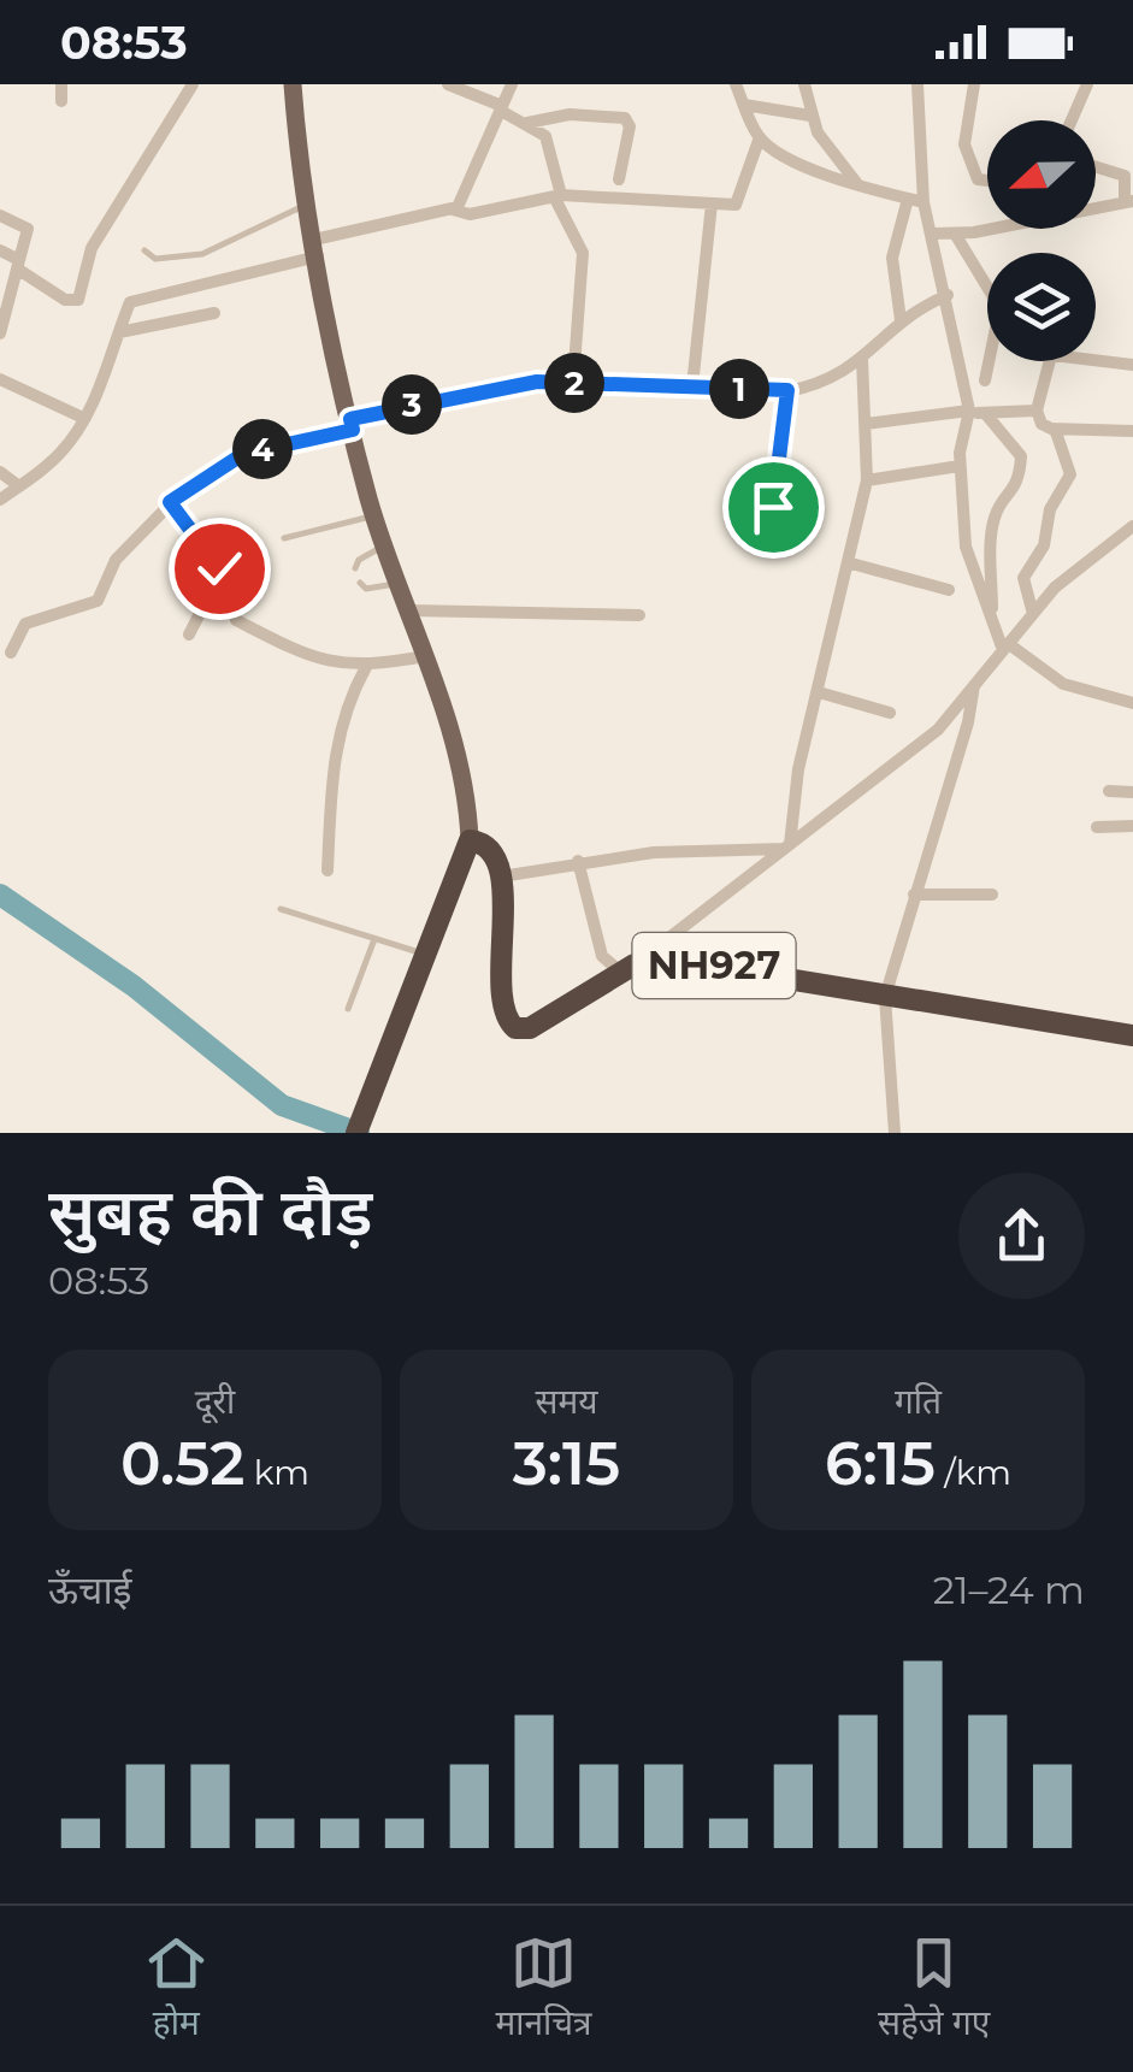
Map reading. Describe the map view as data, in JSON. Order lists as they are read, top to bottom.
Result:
{
  "streets": {
    "highway": ["NH927"]
  },
  "north": "left",
  "page": {
    "status": "08:53",
    "pins": [
      "2",
      "1",
      "3",
      "4"
    ],
    "heading": ["सुबह की दौड़", "08:53"],
    "stats": [
      ["दूरी", "0.52 km"],
      ["समय", "3:15"],
      ["गति", "6:15 /km"]
    ],
    "chart": ["ऊँचाई", "21–24 m"],
    "tabs": ["होम", "मानचित्र", "सहेजे गए"]
  }
}
